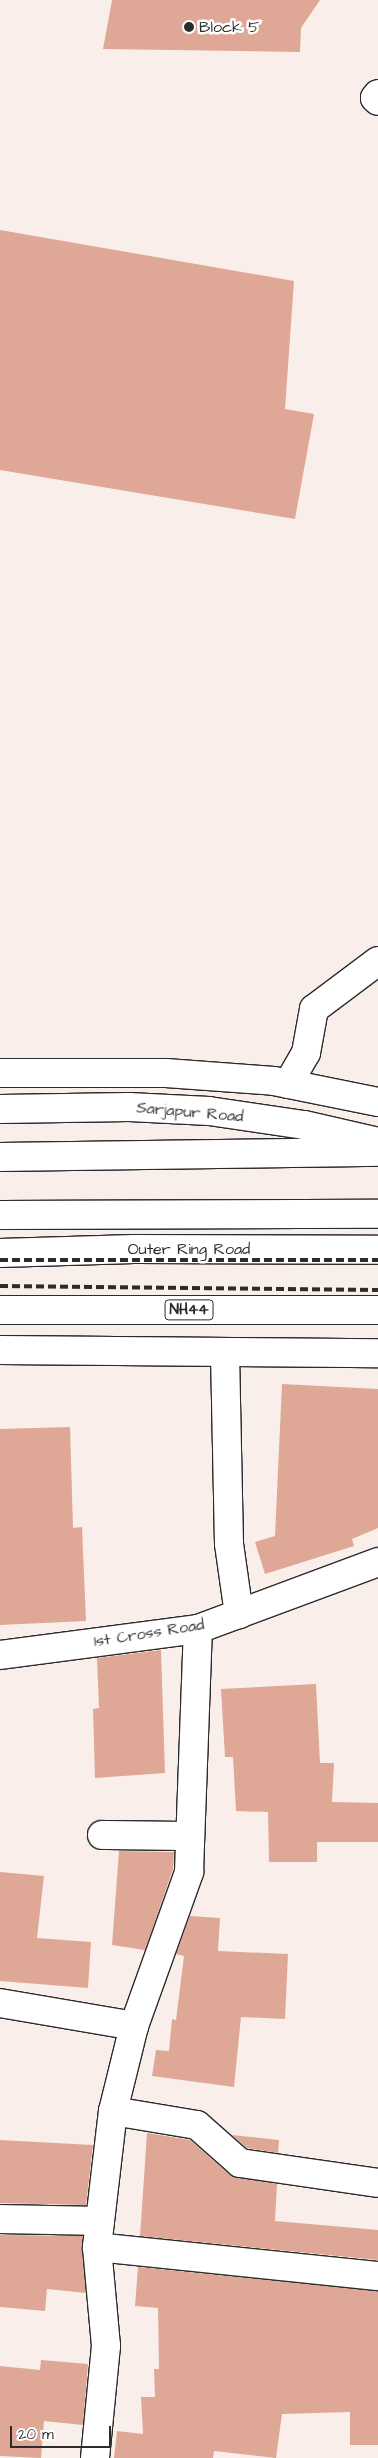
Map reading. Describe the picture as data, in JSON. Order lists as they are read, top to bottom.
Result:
{
  "streets": {
    "main road": [
      "Sarjapur Road",
      "Outer Ring Road",
      "NH44",
      "1st Cross Road"
    ]
  },
  "places": ["Block 5"],
  "scale_bar": "20 m"
}
